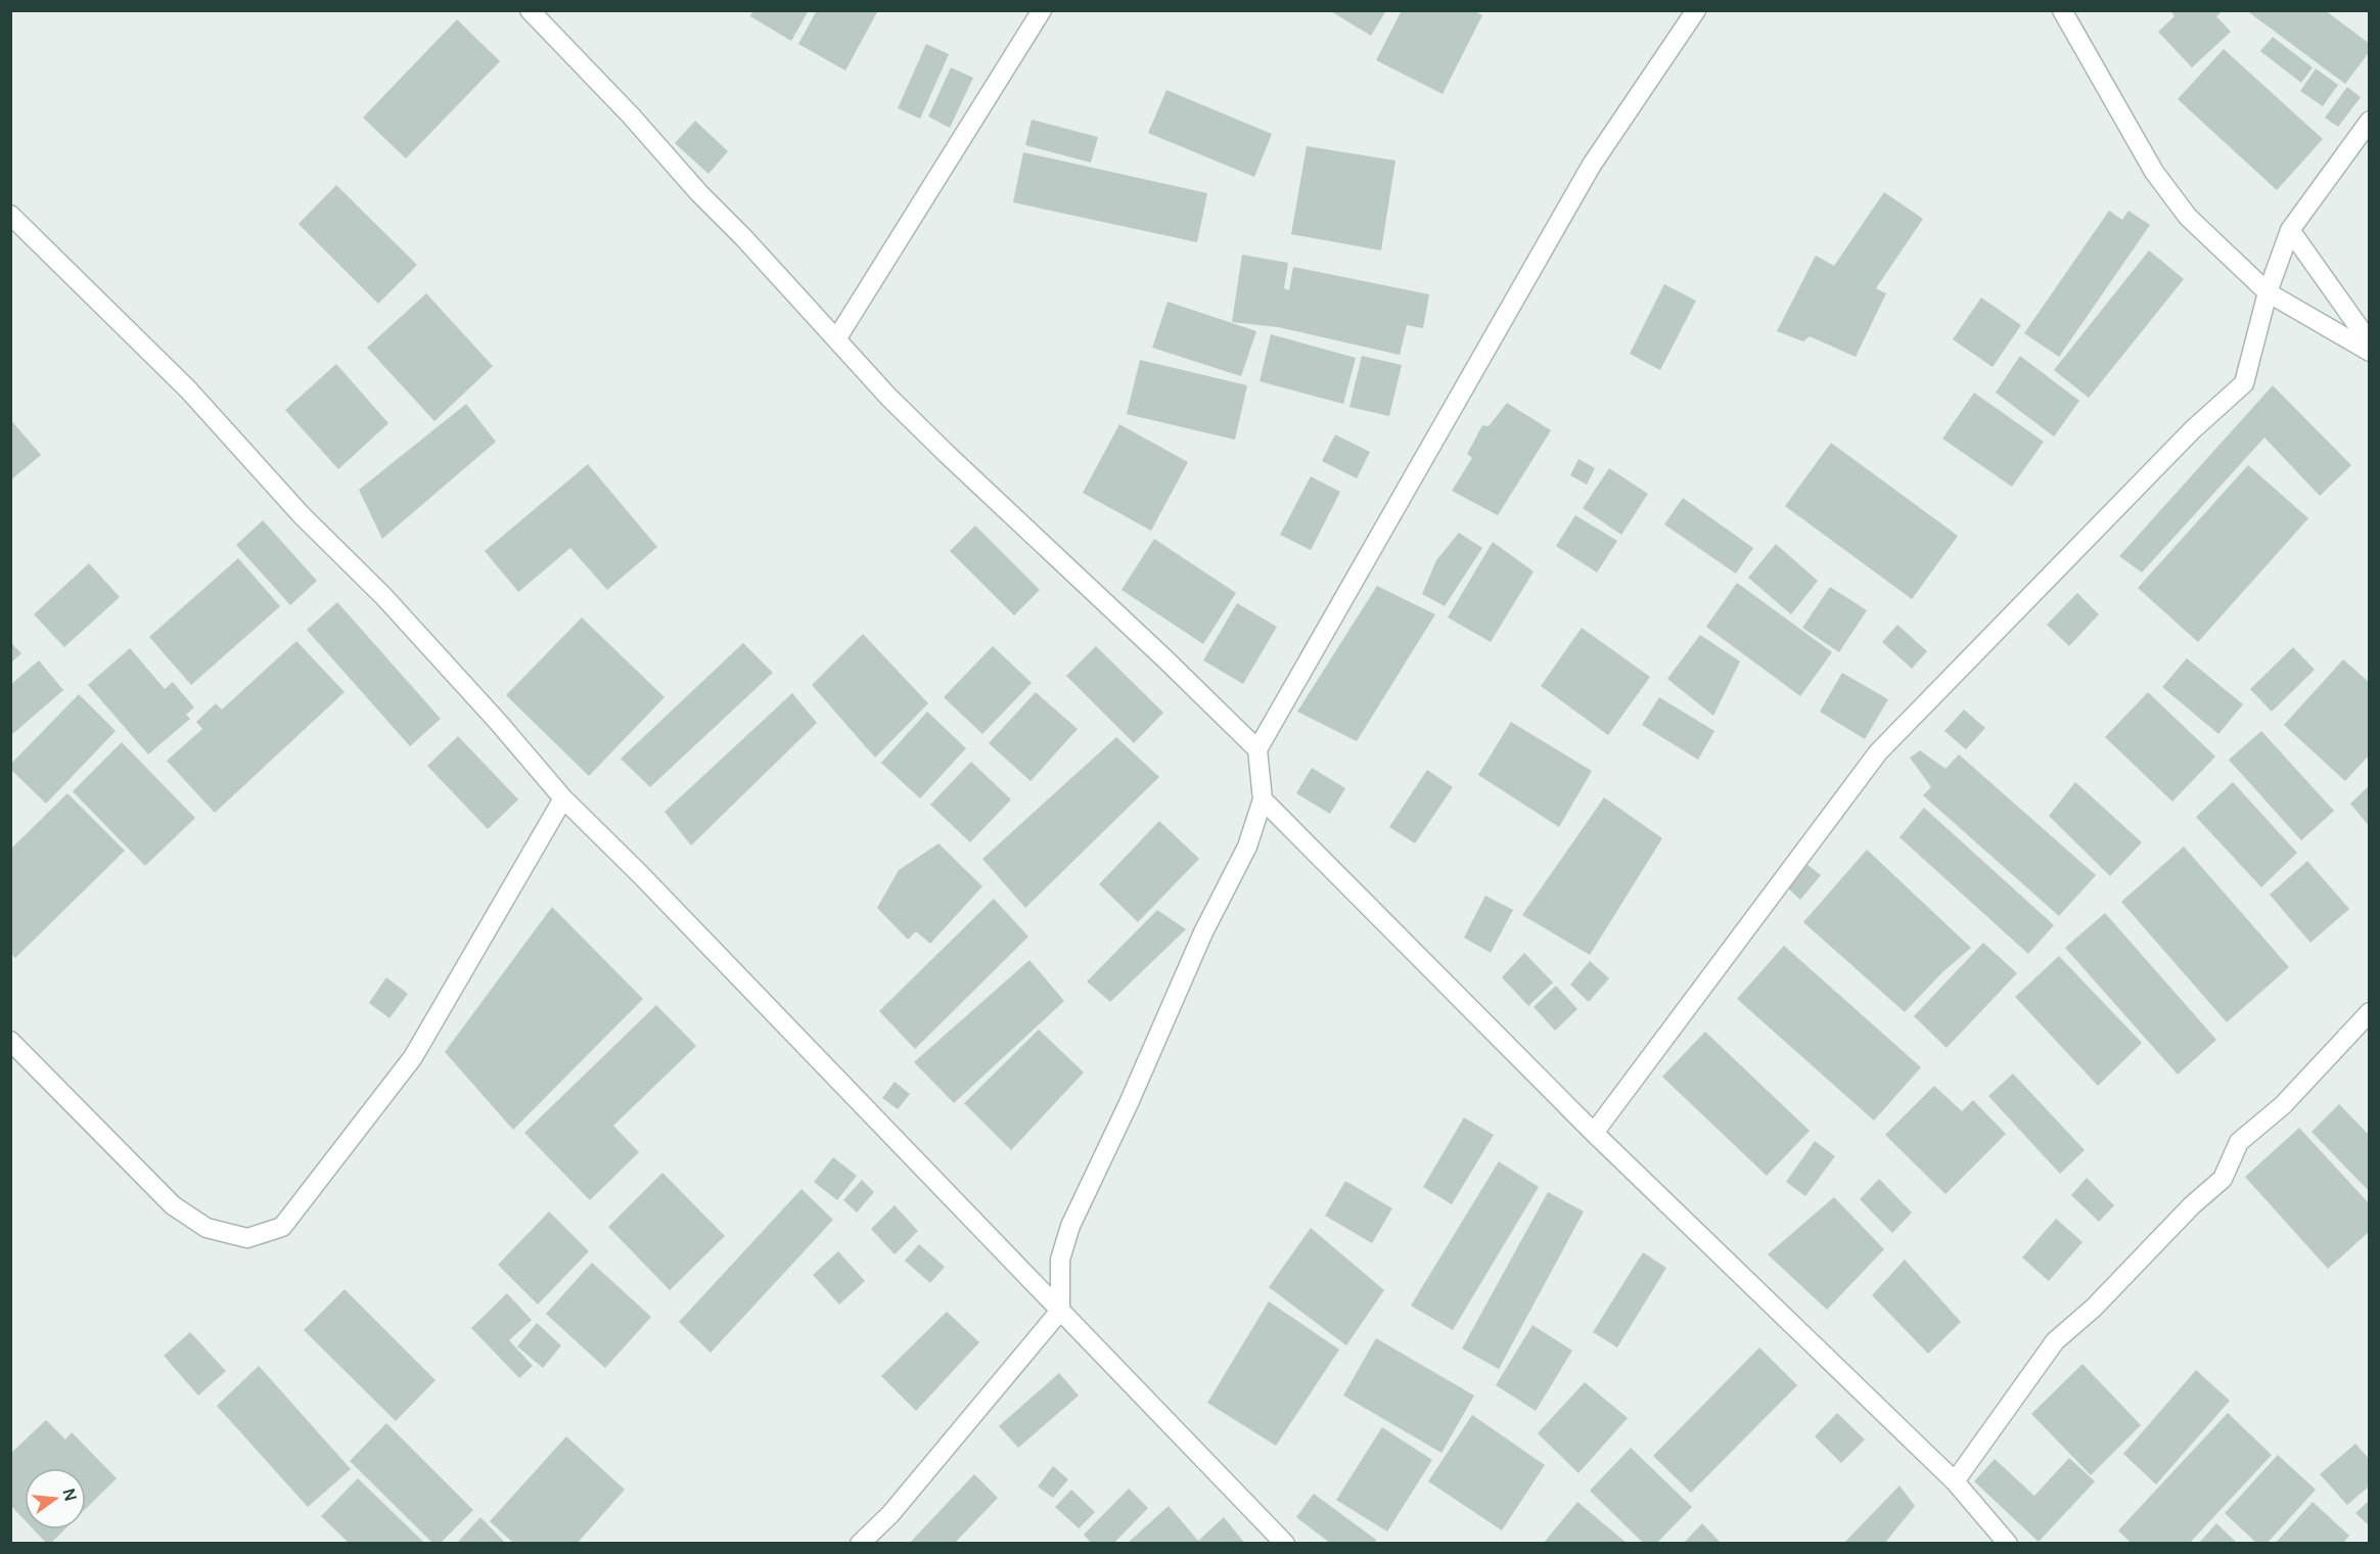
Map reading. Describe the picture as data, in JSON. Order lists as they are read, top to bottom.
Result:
{
  "north": "right"
}
